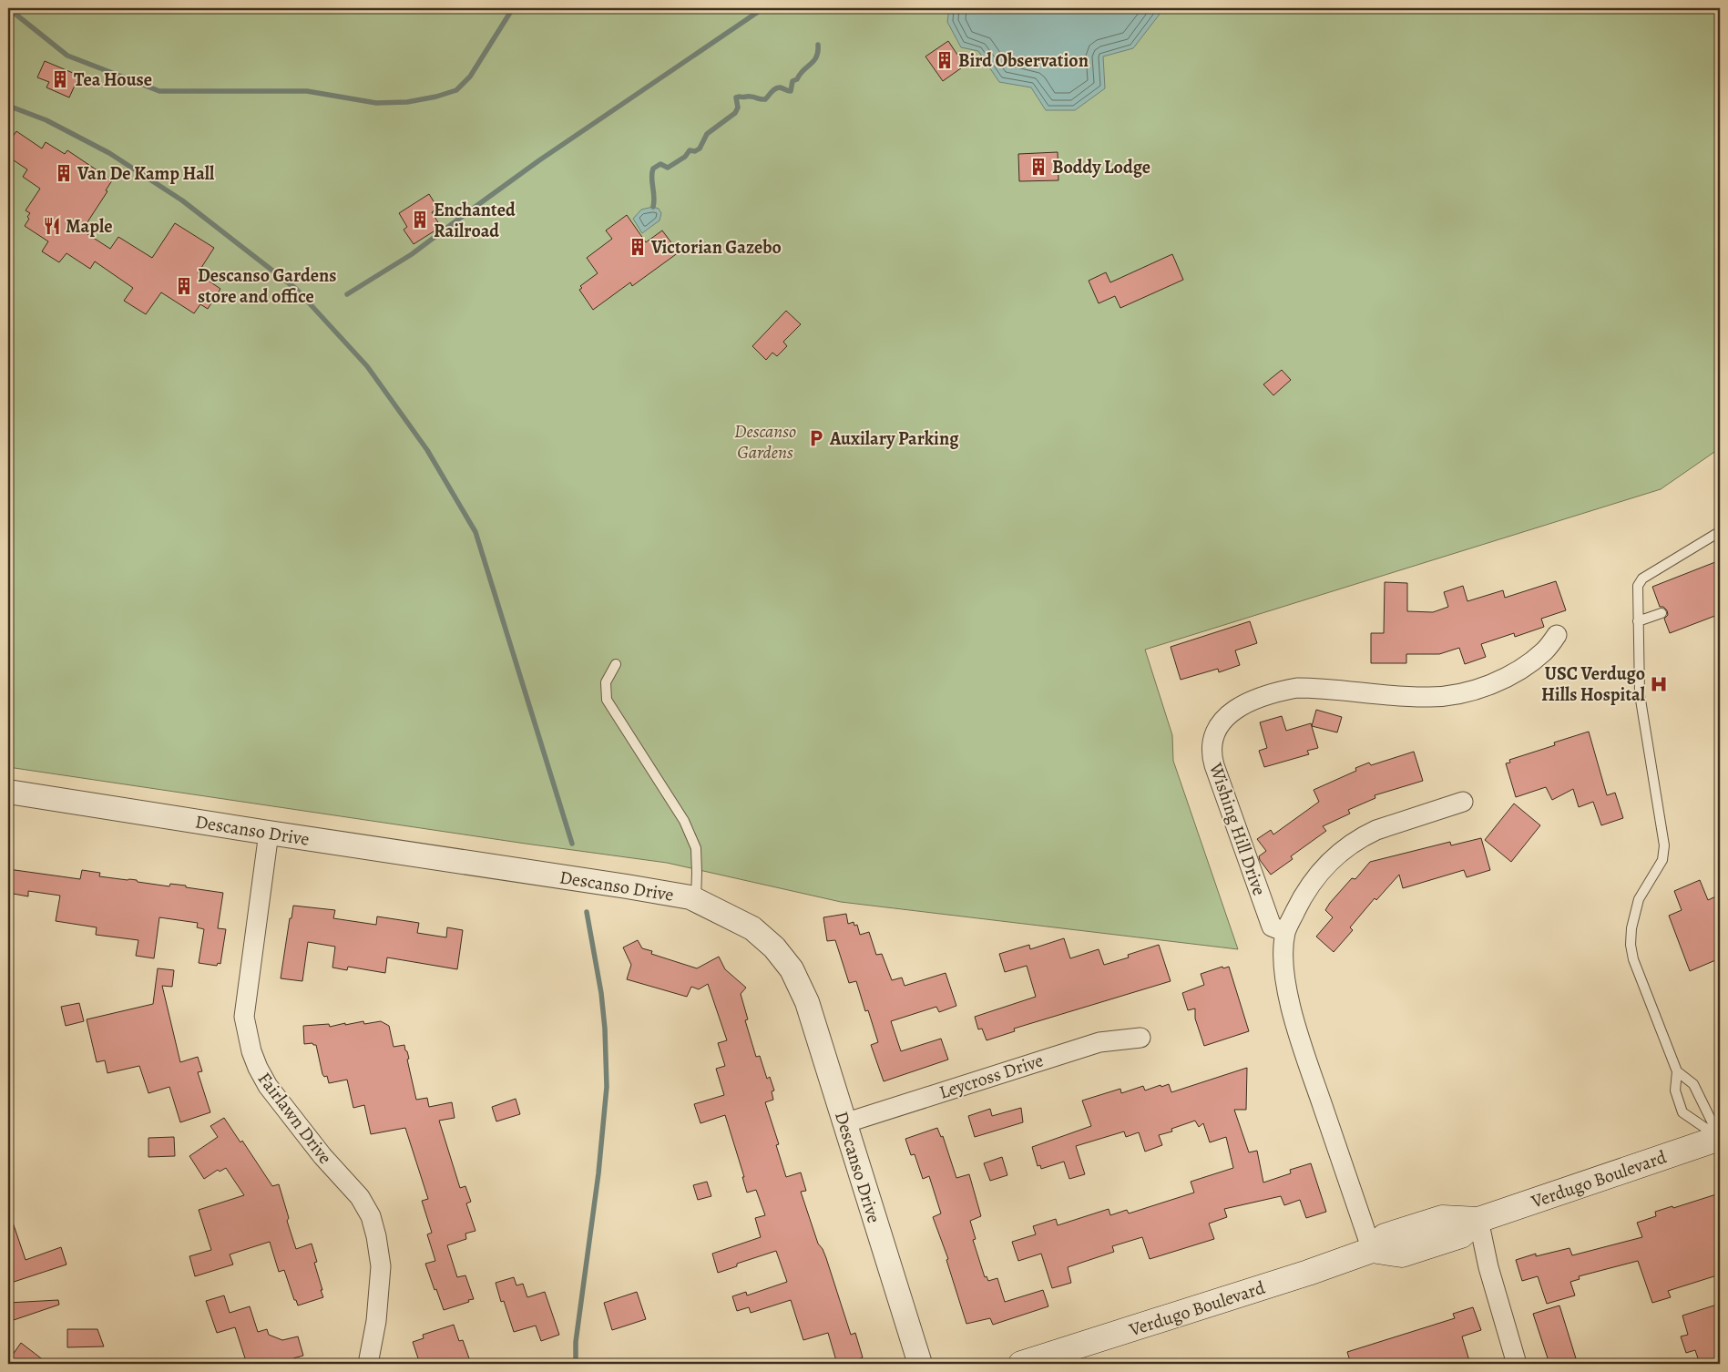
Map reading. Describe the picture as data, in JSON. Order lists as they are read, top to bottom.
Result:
{
  "streets": {
    "main road": ["Verdugo Boulevard"],
    "street": [
      "Wishing Hill Drive",
      "Descanso Drive",
      "Leycross Drive",
      "Fairlawn Drive"
    ]
  },
  "crossings": [
    ["Descanso Drive", "Leycross Drive"],
    ["Descanso Drive", "Fairlawn Drive"]
  ],
  "parks": ["Descanso Gardens"],
  "places": {
    "building": [
      "Bird Observation",
      "Tea House",
      "Boddy Lodge",
      "Van De Kamp Hall",
      "Enchanted Railroad",
      "Victorian Gazebo",
      "Descanso Gardens store and office"
    ],
    "restaurant": ["Maple"],
    "parking": ["Auxilary Parking"],
    "hospital": ["USC Verdugo Hills Hospital"]
  }
}
